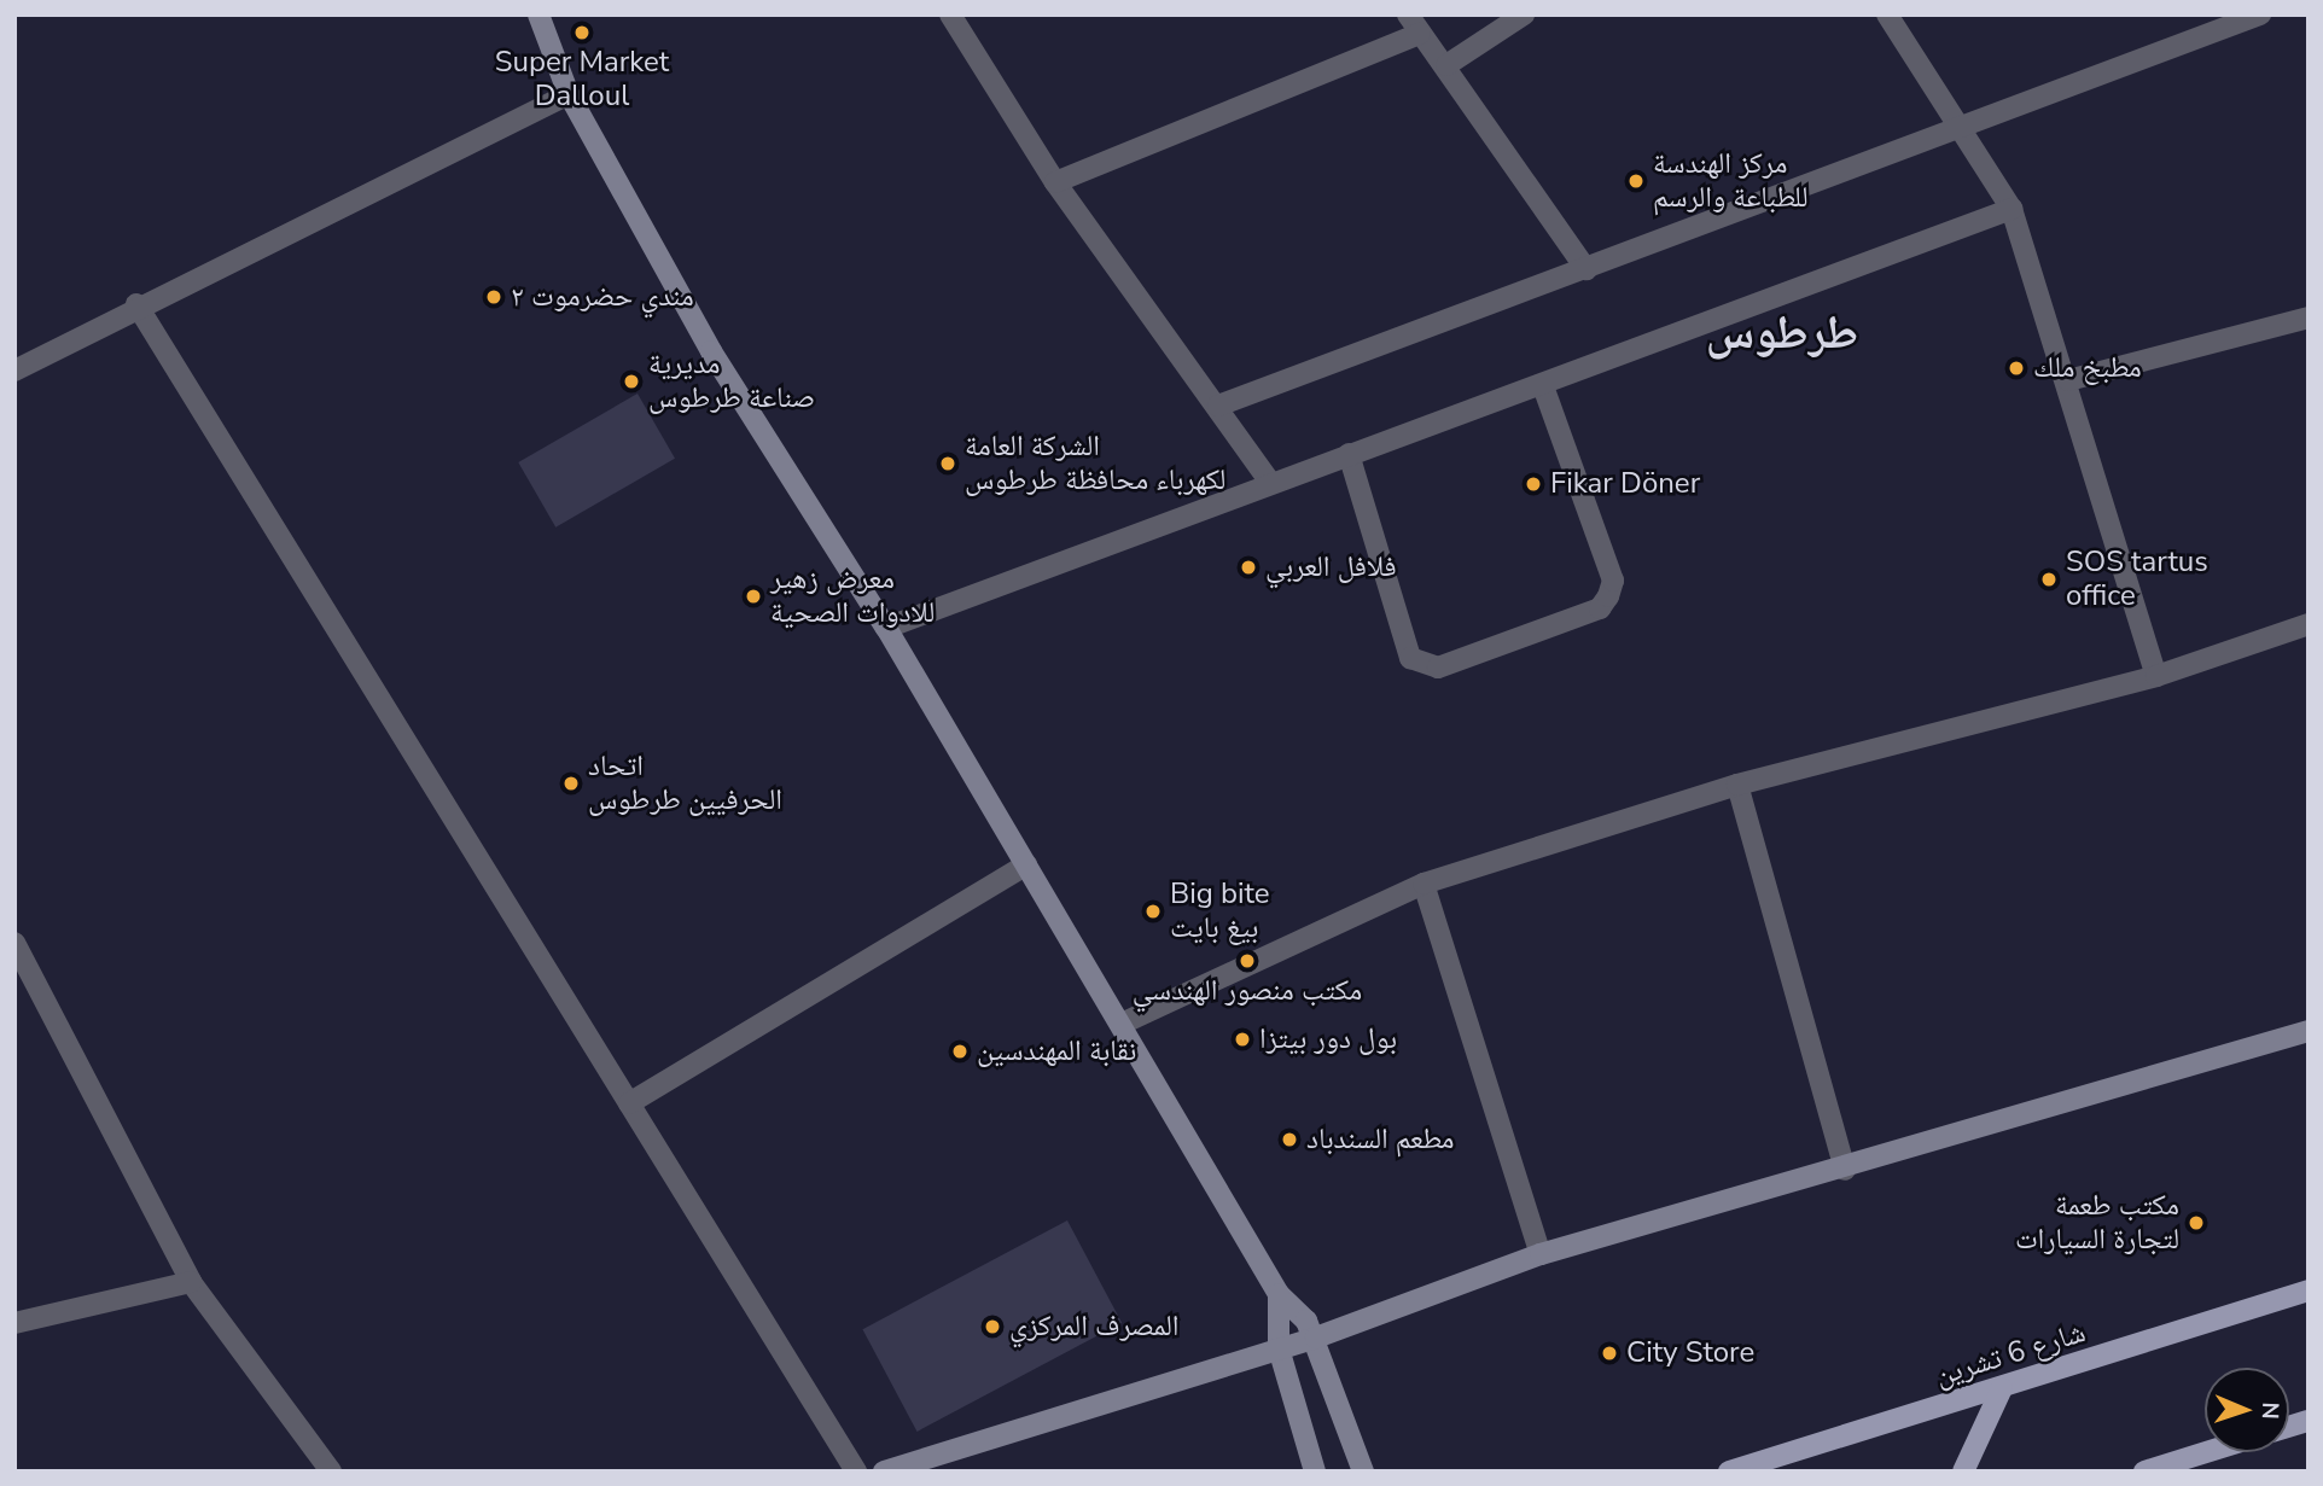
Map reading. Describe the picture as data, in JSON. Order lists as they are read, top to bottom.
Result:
{
  "streets": {
    "main road": ["شارع 6 تشرين"]
  },
  "districts": ["طرطوس"],
  "places": [
    "Super Market Dalloul",
    "مركز الهندسة للطباعة والرسم",
    "مندي حضرموت ٢",
    "مطبخ ملك",
    "مديرية صناعة طرطوس",
    "الشركة العامة لكهرباء محافظة طرطوس",
    "Fikar Döner",
    "فلافل العربي",
    "SOS tartus office",
    "معرض زهير للادوات الصحية",
    "اتحاد الحرفيين طرطوس",
    "Big bite بيغ بايت",
    "مكتب منصور الهندسي",
    "بول دور بيتزا",
    "نقابة المهندسين",
    "مطعم السندباد",
    "مكتب طعمة لتجارة السيارات",
    "المصرف المركزي",
    "City Store"
  ],
  "north": "right"
}
